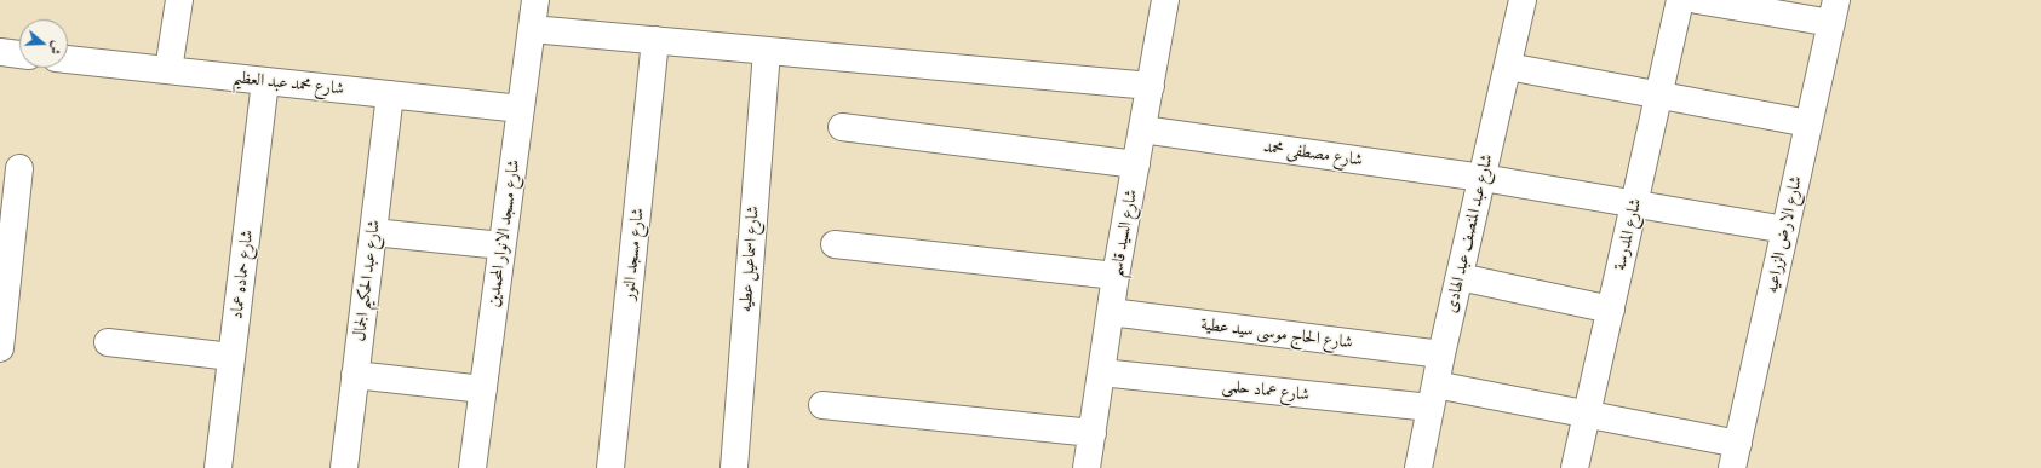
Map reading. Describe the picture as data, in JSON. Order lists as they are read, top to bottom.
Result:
{
  "streets": {
    "street": [
      "شارع محمد عبد العظيم",
      "شارع مصطفى محمد",
      "شارع مسجد الانوار المحمدين",
      "شارع السيد قاسم",
      "شارع عبد المنصف عبد الهادى",
      "شارع المدرسة",
      "شارع الارض الزراعيه",
      "شارع مسجد النور",
      "شارع اسماعيل عطيه",
      "شارع حماده عماد",
      "شارع عبد الحكيم الجمال",
      "شارع الحاج موسى سيد عطية",
      "شارع عماد حلمى"
    ]
  },
  "crossings": [
    ["شارع محمد عبد العظيم", "شارع مسجد الانوار المحمدين"],
    ["شارع محمد عبد العظيم", "شارع حماده عماد"],
    ["شارع محمد عبد العظيم", "شارع عبد الحكيم الجمال"],
    ["شارع مصطفى محمد", "شارع السيد قاسم"],
    ["شارع مصطفى محمد", "شارع عبد المنصف عبد الهادى"],
    ["شارع مصطفى محمد", "شارع المدرسة"],
    ["شارع مصطفى محمد", "شارع الارض الزراعيه"],
    ["شارع السيد قاسم", "شارع الحاج موسى سيد عطية"],
    ["شارع السيد قاسم", "شارع عماد حلمى"],
    ["شارع عبد المنصف عبد الهادى", "شارع الحاج موسى سيد عطية"],
    ["شارع عبد المنصف عبد الهادى", "شارع عماد حلمى"],
    ["شارع المدرسة", "شارع عماد حلمى"],
    ["شارع الارض الزراعيه", "شارع عماد حلمى"]
  ],
  "north": "right"
}
